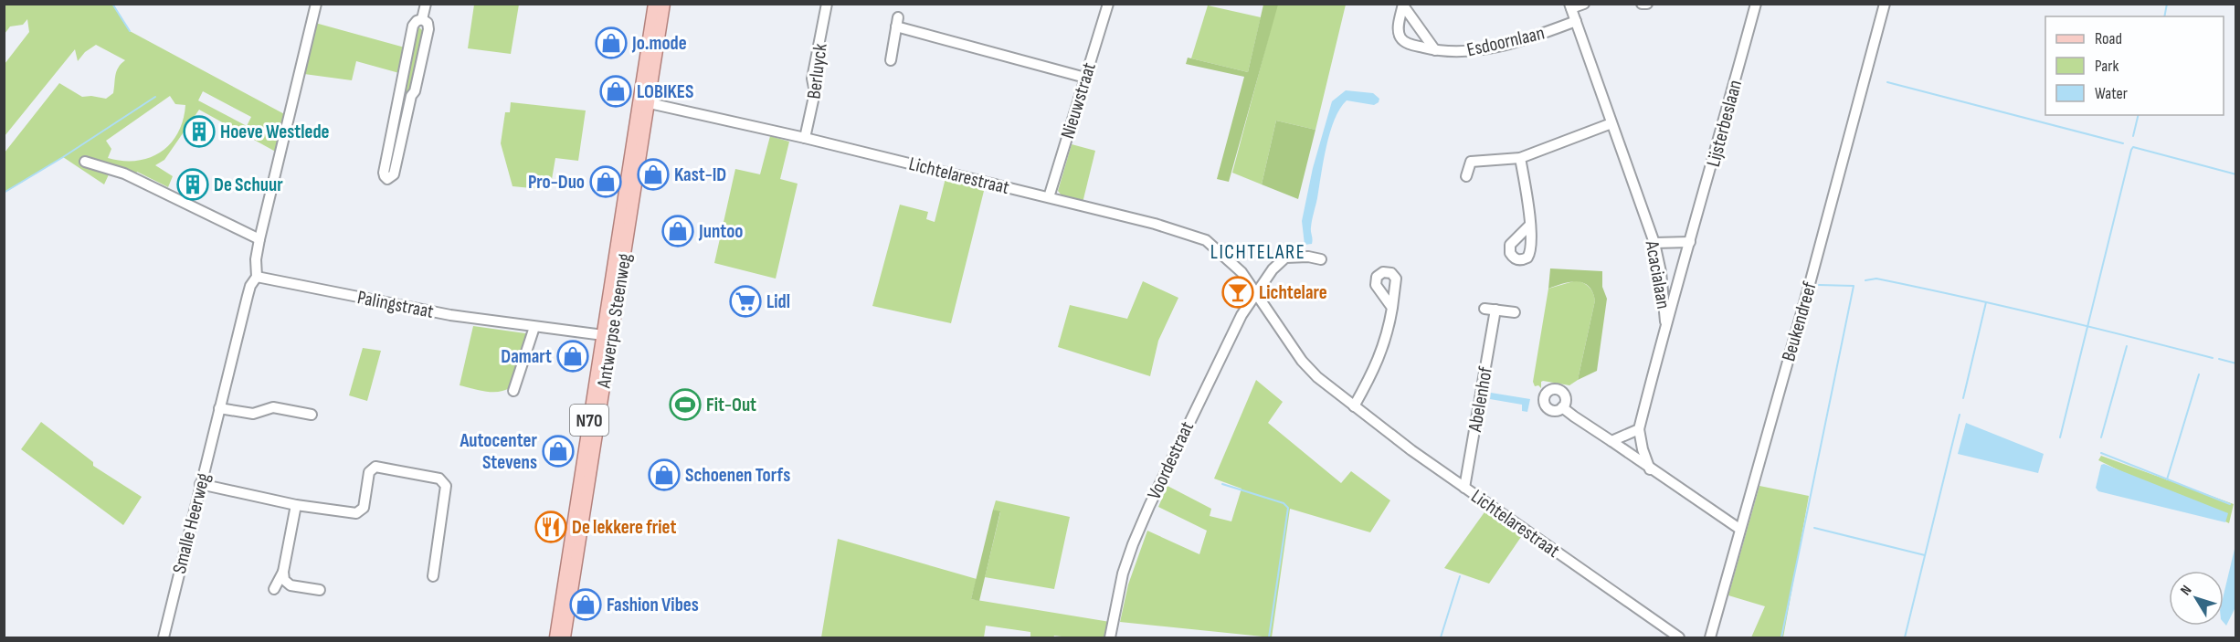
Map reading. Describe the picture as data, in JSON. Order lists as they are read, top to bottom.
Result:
{
  "streets": {
    "main road": ["Antwerpse Steenweg", "N70"],
    "street": [
      "Esdoornlaan",
      "Berluyck",
      "Nieuwstraat",
      "Lijsterbeslaan",
      "Lichtelarestraat",
      "Acacialaan",
      "Palingstraat",
      "Beukendreef",
      "Abelenhof",
      "Voordestraat",
      "Smalle Heerweg"
    ]
  },
  "crossings": [
    ["Esdoornlaan", "Acacialaan"],
    ["Berluyck", "Lichtelarestraat"],
    ["Nieuwstraat", "Lichtelarestraat"],
    ["Lijsterbeslaan", "Acacialaan"],
    ["Lichtelarestraat", "Antwerpse Steenweg"],
    ["Lichtelarestraat", "Abelenhof"],
    ["Lichtelarestraat", "Voordestraat"],
    ["Palingstraat", "Antwerpse Steenweg"],
    ["Palingstraat", "Smalle Heerweg"]
  ],
  "districts": ["LICHTELARE"],
  "places": {
    "shop": [
      "Jo.mode",
      "LOBIKES",
      "Kast-ID",
      "Pro-Duo",
      "Juntoo",
      "Damart",
      "Autocenter Stevens",
      "Schoenen Torfs",
      "Fashion Vibes"
    ],
    "building": ["Hoeve Westlede", "De Schuur"],
    "bar": ["Lichtelare"],
    "supermarket": ["Lidl"],
    "sports": ["Fit-Out"],
    "restaurant": ["De lekkere friet"]
  },
  "legend": ["Road", "Park", "Water"],
  "north": "top left"
}
